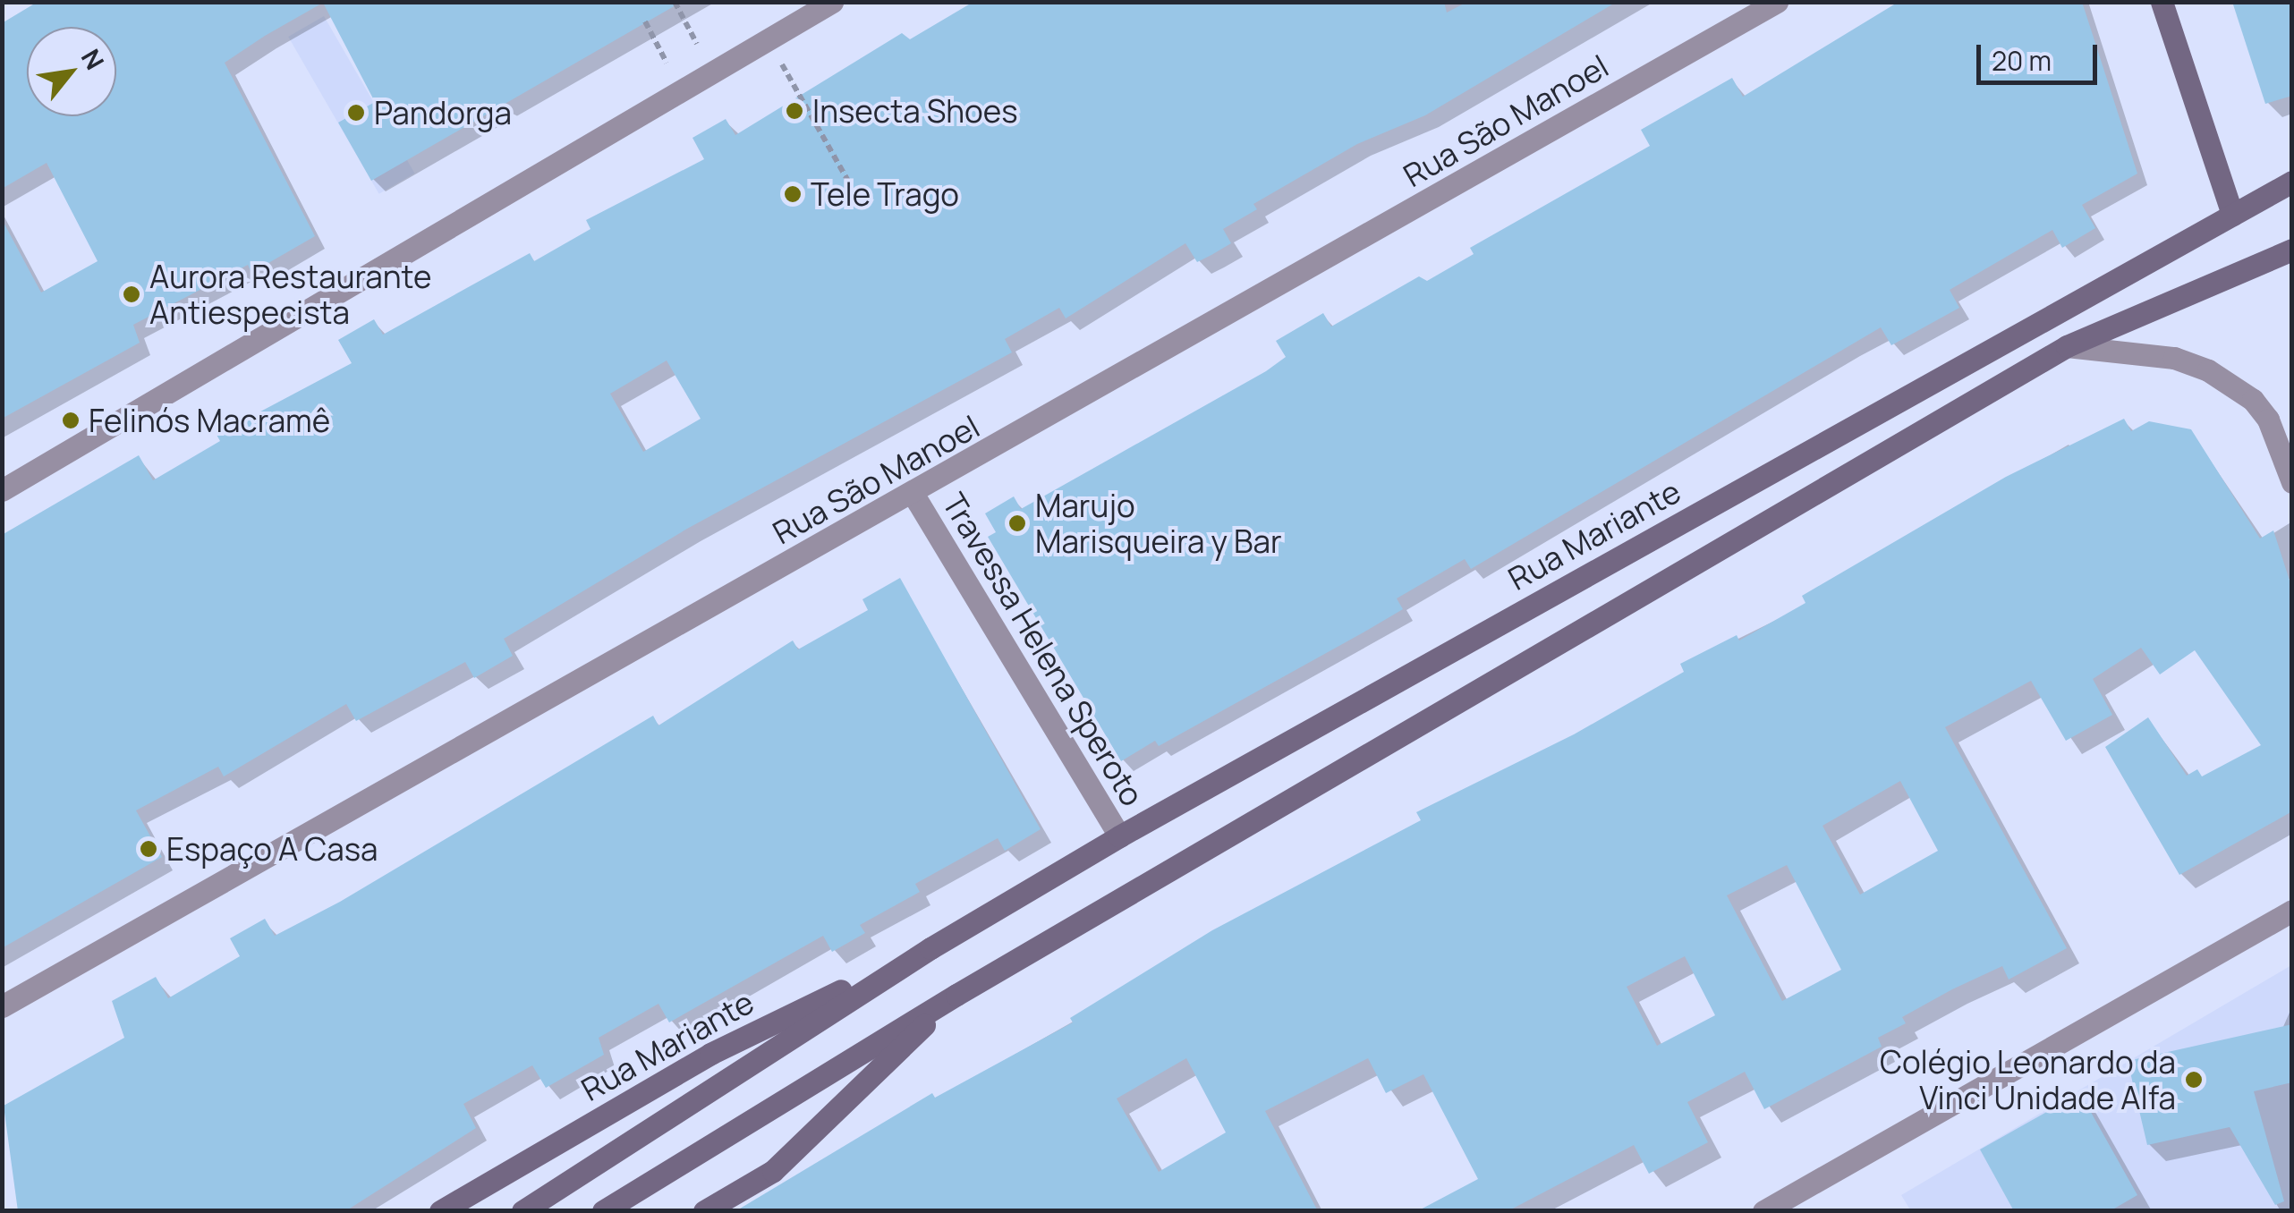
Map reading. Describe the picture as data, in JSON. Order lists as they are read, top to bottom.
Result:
{
  "streets": {
    "main road": ["Rua Mariante"],
    "street": ["Rua São Manoel", "Travessa Helena Speroto"]
  },
  "crossings": [
    ["Rua São Manoel", "Travessa Helena Speroto"],
    ["Rua Mariante", "Travessa Helena Speroto"]
  ],
  "places": [
    "Insecta Shoes",
    "Pandorga",
    "Tele Trago",
    "Aurora Restaurante Antiespecista",
    "Felinós Macramê",
    "Marujo Marisqueira y Bar",
    "Espaço A Casa",
    "Colégio Leonardo da Vinci Unidade Alfa"
  ],
  "scale_bar": "20 m",
  "north": "top right"
}
